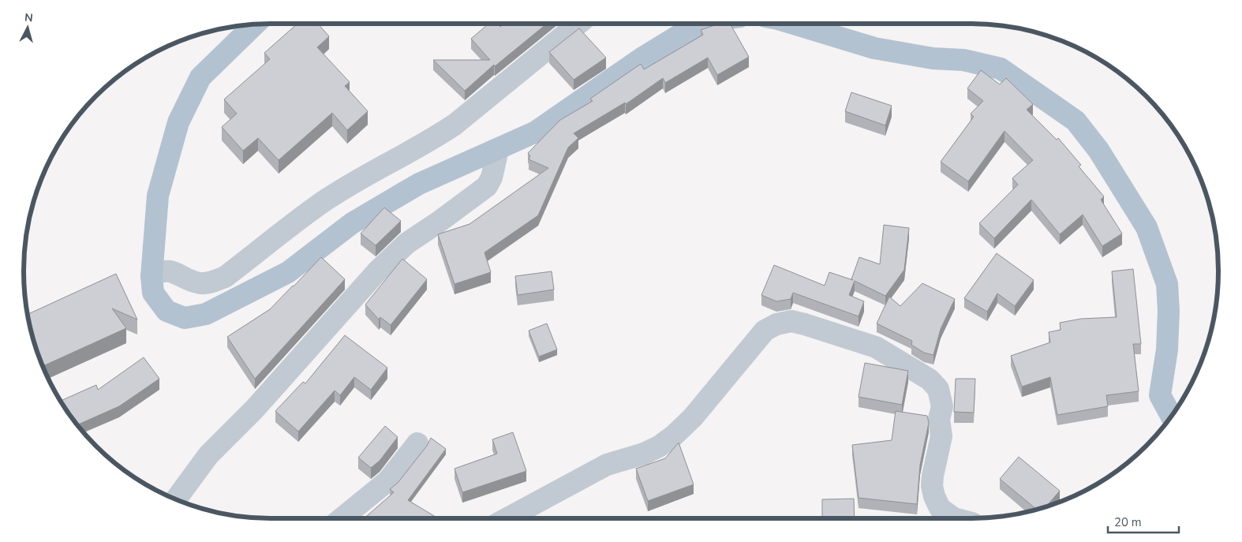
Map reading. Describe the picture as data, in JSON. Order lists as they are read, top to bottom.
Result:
{
  "scale_bar": "20 m",
  "north": "top"
}
